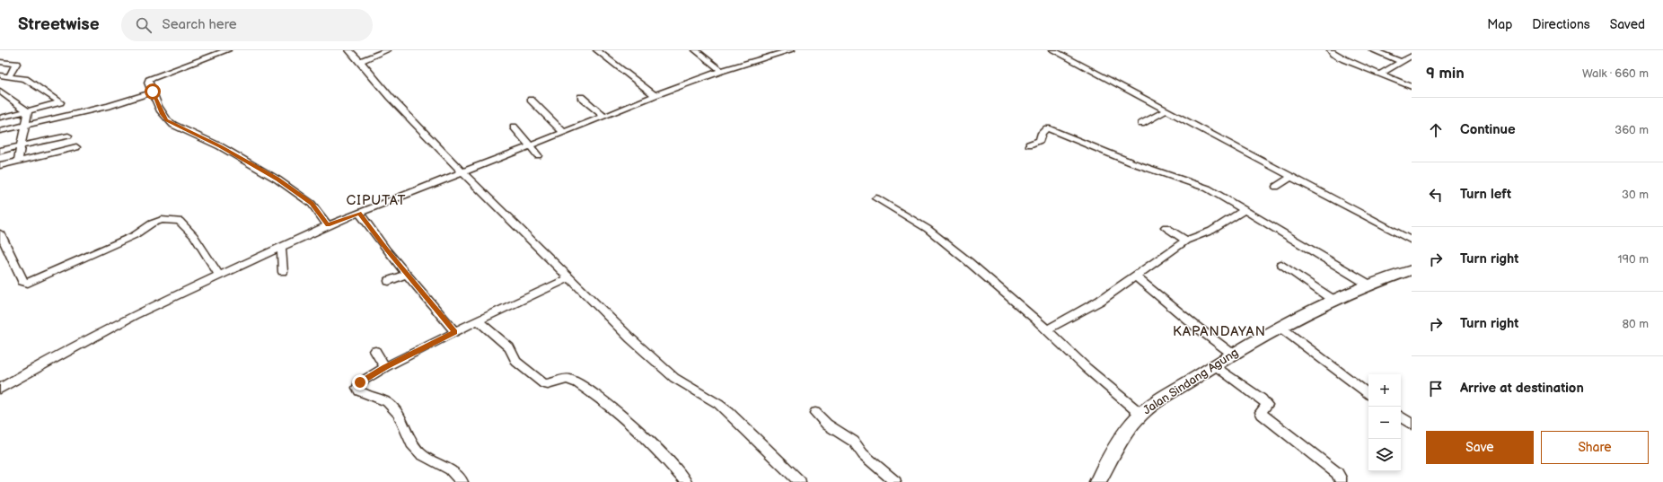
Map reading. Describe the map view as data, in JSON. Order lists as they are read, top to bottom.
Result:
{
  "streets": {
    "main road": ["Jalan Sindang Agung"]
  },
  "districts": ["CIPUTAT", "KAPANDAYAN"],
  "page": {
    "header": "Streetwise",
    "search": "Search here",
    "nav": ["Map", "Directions", "Saved"],
    "heading": ["9 min", "Walk · 660 m"],
    "list": [
      ["Continue", "360 m"],
      ["Turn left", "30 m"],
      ["Turn right", "190 m"],
      ["Turn right", "80 m"],
      "Arrive at destination"
    ],
    "map_buttons": ["+", "−"],
    "buttons": ["Save", "Share"]
  }
}
